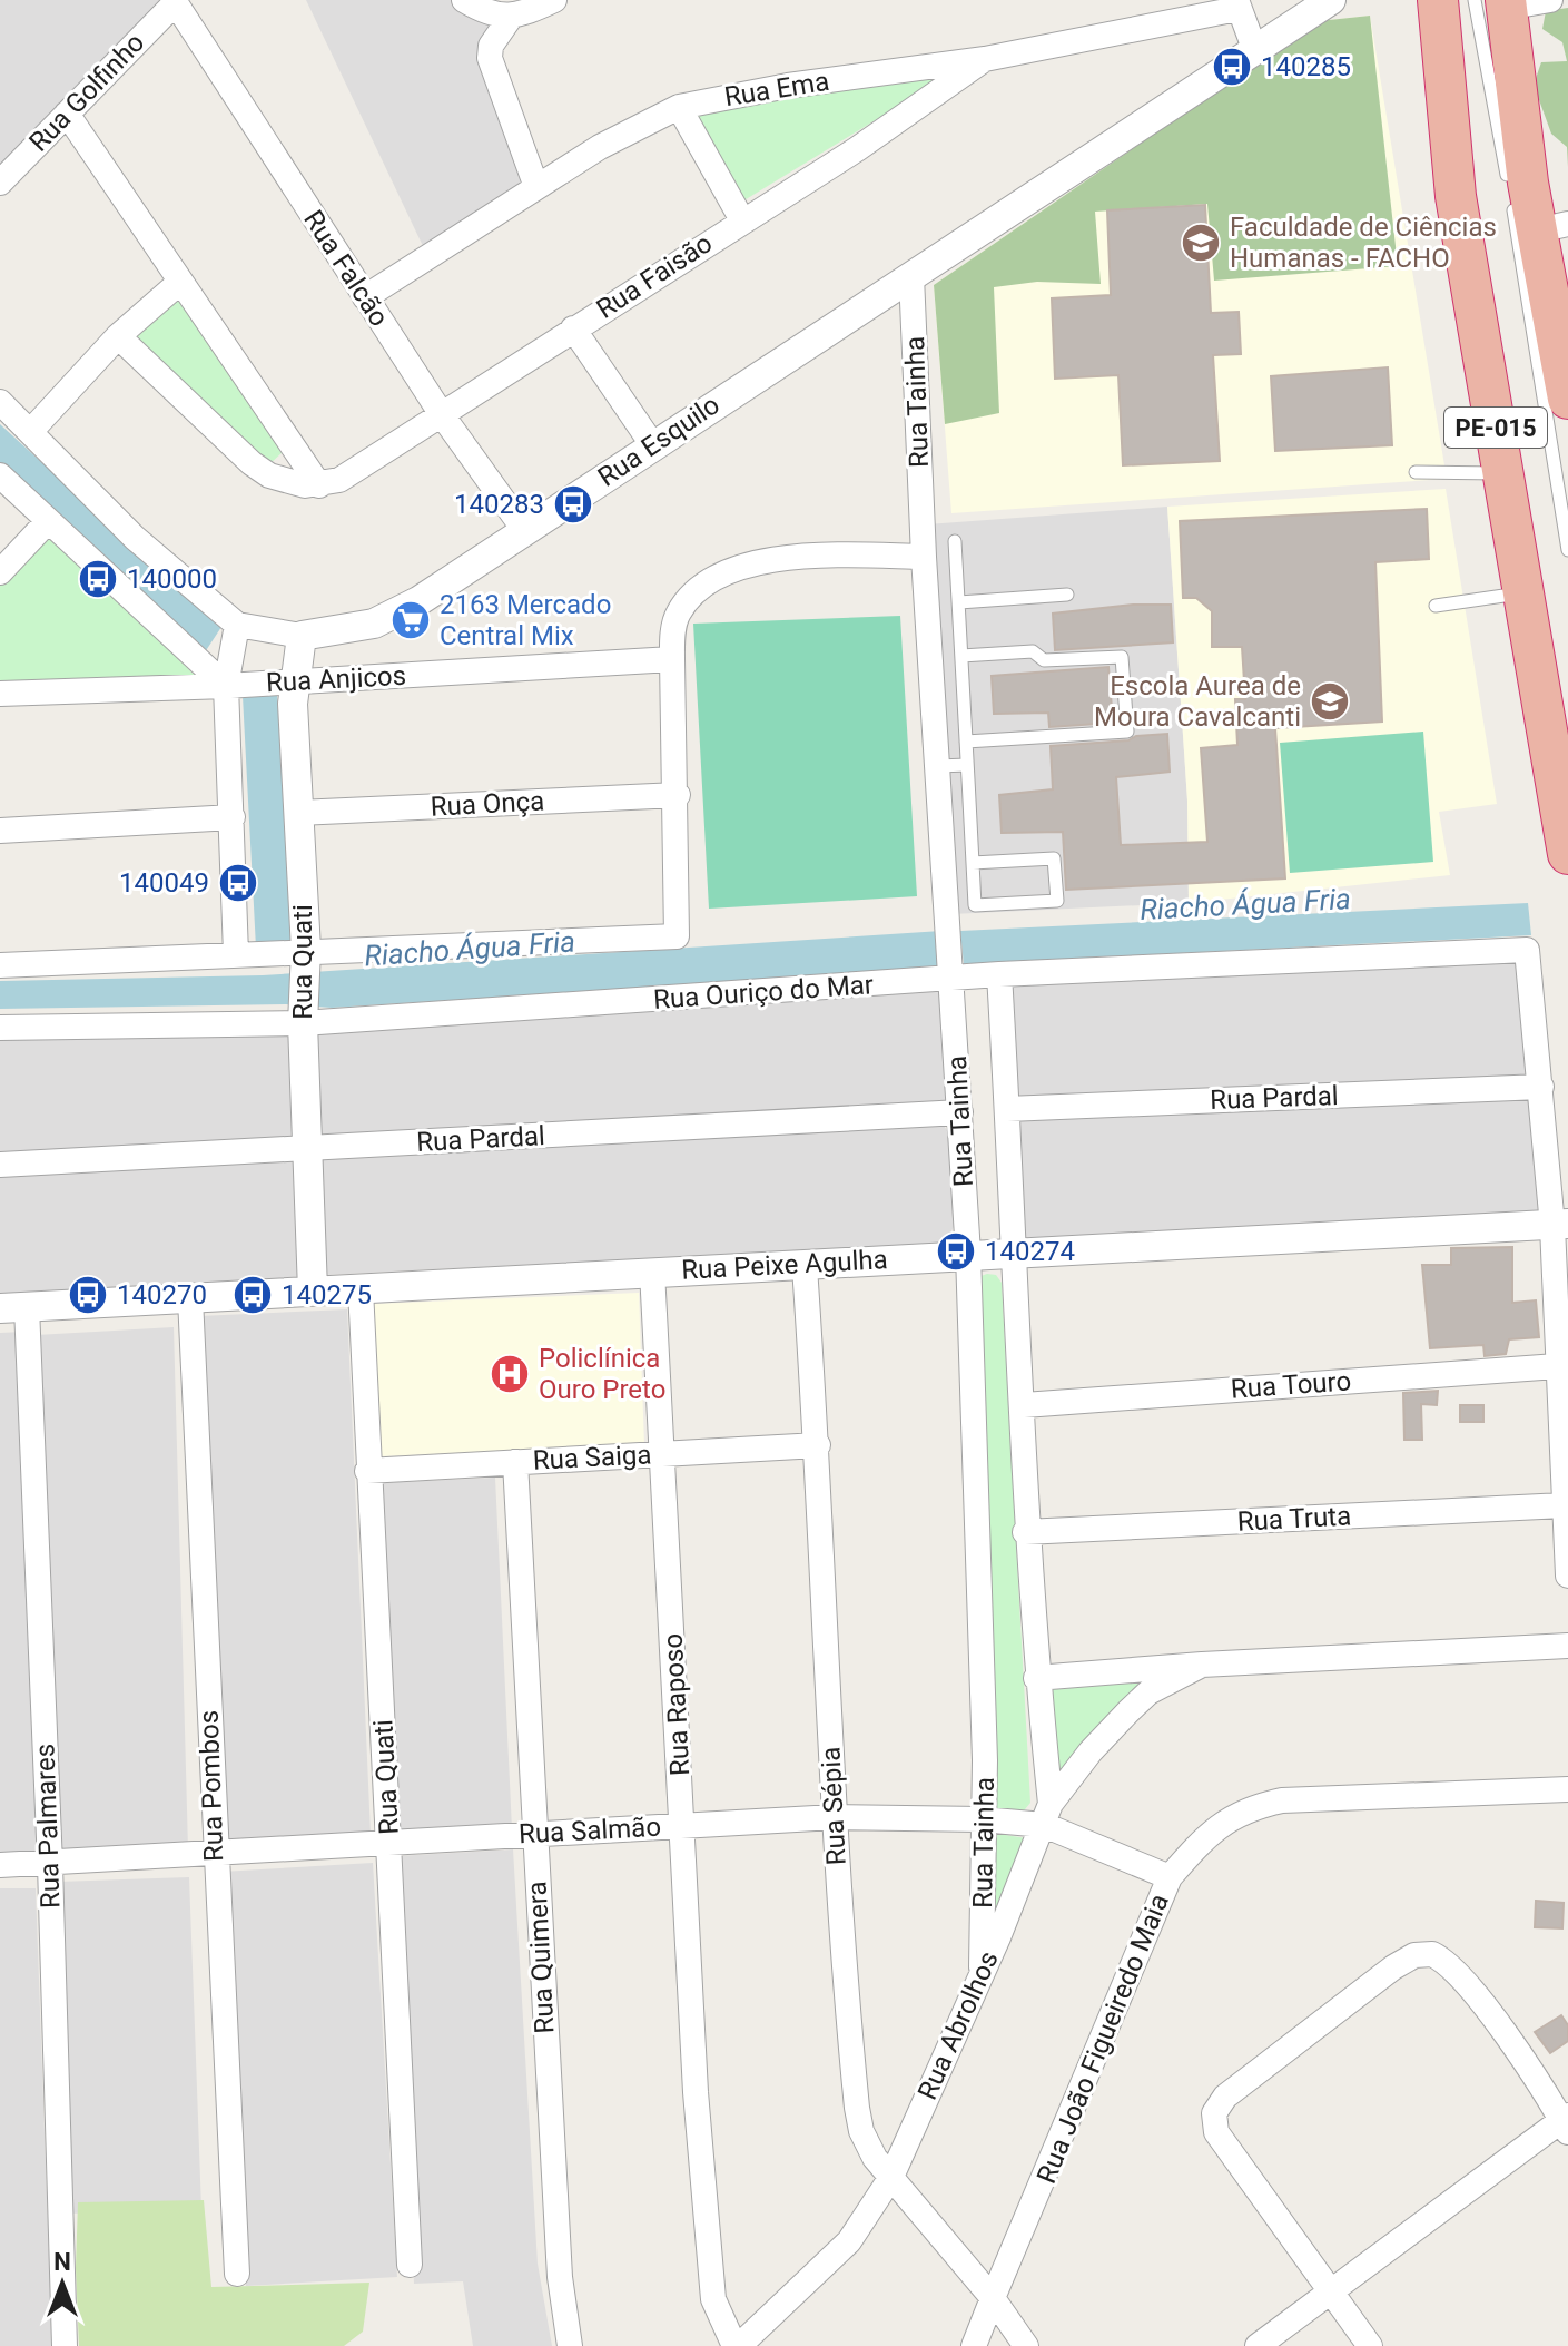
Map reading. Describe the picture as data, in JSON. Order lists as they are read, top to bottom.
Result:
{
  "streets": {
    "highway": ["PE-015"],
    "street": [
      "Rua Ema",
      "Rua Golfinho",
      "Rua Falcão",
      "Rua Faisão",
      "Rua Tainha",
      "Rua Esquilo",
      "Rua Anjicos",
      "Rua Onça",
      "Rua Quati",
      "Rua Ouriço do Mar",
      "Rua Pardal",
      "Rua Peixe Agulha",
      "Rua Touro",
      "Rua Saiga",
      "Rua Truta",
      "Rua Raposo",
      "Rua Pombos",
      "Rua Sépia",
      "Rua Palmares",
      "Rua Salmão",
      "Rua Quimera",
      "Rua Abrolhos",
      "Rua João Figueiredo Maia"
    ]
  },
  "crossings": [
    ["Rua Ema", "Rua Falcão"],
    ["Rua Ema", "Rua Faisão"],
    ["Rua Golfinho", "Rua Falcão"],
    ["Rua Falcão", "Rua Faisão"],
    ["Rua Falcão", "Rua Esquilo"],
    ["Rua Tainha", "Rua Esquilo"],
    ["Rua Tainha", "Rua Ouriço do Mar"],
    ["Rua Tainha", "Rua Pardal"],
    ["Rua Tainha", "Rua Peixe Agulha"],
    ["Rua Tainha", "Rua Touro"],
    ["Rua Tainha", "Rua Truta"],
    ["Rua Tainha", "Rua Salmão"],
    ["Rua Tainha", "Rua Abrolhos"],
    ["Rua Esquilo", "Rua Quati"],
    ["Rua Anjicos", "Rua Quati"],
    ["Rua Onça", "Rua Quati"],
    ["Rua Quati", "Rua Ouriço do Mar"],
    ["Rua Quati", "Rua Pardal"],
    ["Rua Quati", "Rua Peixe Agulha"],
    ["Rua Quati", "Rua Saiga"],
    ["Rua Quati", "Rua Salmão"],
    ["Rua Ouriço do Mar", "Rua Pardal"],
    ["Rua Peixe Agulha", "Rua Raposo"],
    ["Rua Peixe Agulha", "Rua Pombos"],
    ["Rua Peixe Agulha", "Rua Sépia"],
    ["Rua Peixe Agulha", "Rua Palmares"],
    ["Rua Saiga", "Rua Raposo"],
    ["Rua Saiga", "Rua Sépia"],
    ["Rua Saiga", "Rua Quimera"],
    ["Rua Raposo", "Rua Salmão"],
    ["Rua Raposo", "Rua Abrolhos"],
    ["Rua Pombos", "Rua Salmão"],
    ["Rua Sépia", "Rua Salmão"],
    ["Rua Sépia", "Rua Abrolhos"],
    ["Rua Sépia", "Rua João Figueiredo Maia"],
    ["Rua Palmares", "Rua Salmão"],
    ["Rua Salmão", "Rua Quimera"],
    ["Rua Salmão", "Rua Abrolhos"],
    ["Rua Salmão", "Rua João Figueiredo Maia"]
  ],
  "water": ["Riacho Água Fria"],
  "places": {
    "bus stop": [
      "140285",
      "140283",
      "140000",
      "140049",
      "140274",
      "140270",
      "140275"
    ],
    "school or university": ["Faculdade de Ciências Humanas - FACHO", "Escola Aurea de Moura Cavalcanti"],
    "supermarket": ["2163 Mercado Central Mix"],
    "hospital": ["Policlínica Ouro Preto"]
  },
  "north": "top"
}
